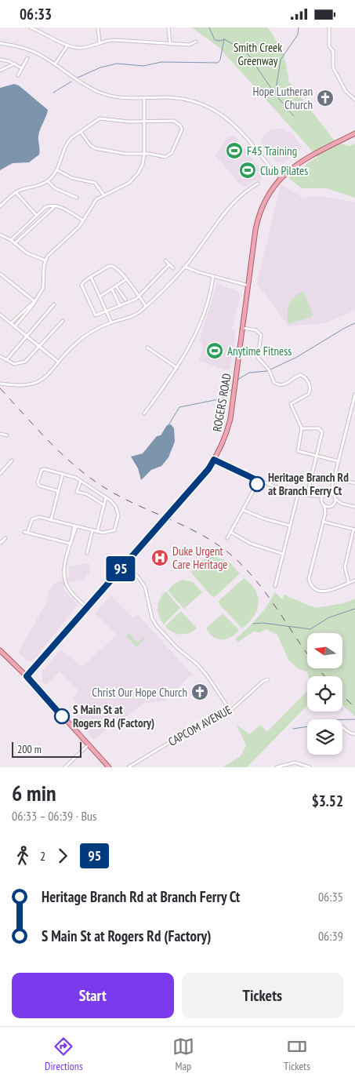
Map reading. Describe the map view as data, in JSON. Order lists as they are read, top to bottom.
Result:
{
  "streets": {
    "main road": ["ROGERS ROAD"],
    "street": ["CAPCOM AVENUE"]
  },
  "parks": ["Smith Creek Greenway"],
  "places": {
    "church": ["Hope Lutheran Church", "Christ Our Hope Church"],
    "sports": ["F45 Training", "Club Pilates", "Anytime Fitness"],
    "other": ["Heritage Branch Rd at Branch Ferry Ct", "S Main St at Rogers Rd (Factory)"],
    "hospital": ["Duke Urgent Care Heritage"]
  },
  "lines": ["bus line 95"],
  "scale_bar": "200 m",
  "north": "left",
  "page": {
    "status": "06:33",
    "on_map": "95",
    "scale": "200 m",
    "heading": ["6 min", "06:33 – 06:39 · Bus", "$3.52"],
    "legs": ["2", "95"],
    "list": [
      {
        "name": "Heritage Branch Rd at Branch Ferry Ct",
        "value": "06:35"
      },
      {
        "name": "S Main St at Rogers Rd (Factory)",
        "value": "06:39"
      }
    ],
    "buttons": ["Start", "Tickets"],
    "tabs": ["Directions", "Map", "Tickets"]
  }
}
